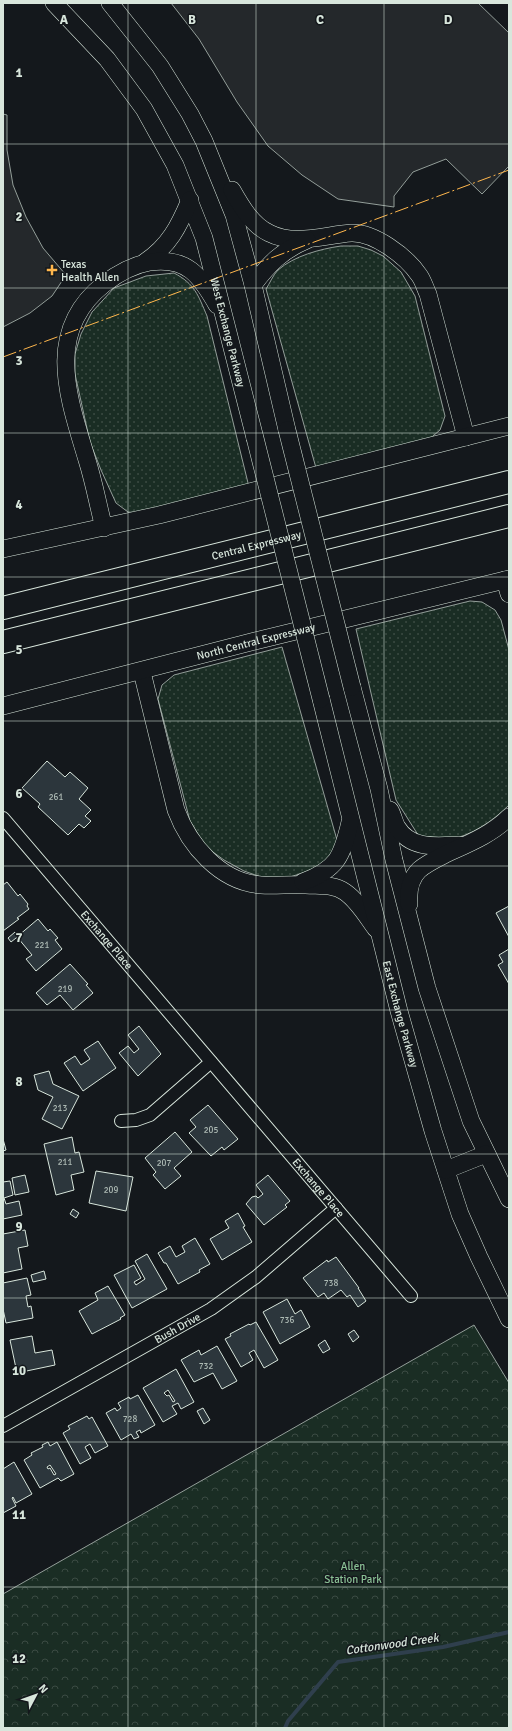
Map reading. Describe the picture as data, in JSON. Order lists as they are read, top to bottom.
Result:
{
  "streets": {
    "highway": ["Central Expressway"],
    "main road": ["West Exchange Parkway", "North Central Expressway", "East Exchange Parkway"],
    "street": ["Exchange Place", "Bush Drive"]
  },
  "crossings": [
    ["West Exchange Parkway", "East Exchange Parkway"],
    ["Exchange Place", "Bush Drive"]
  ],
  "water": ["Cottonwood Creek"],
  "parks": ["Allen Station Park"],
  "places": {
    "health": ["Texas Health Allen"]
  },
  "house_numbers": [
    "261",
    "221",
    "219",
    "213",
    "205",
    "211",
    "207",
    "209",
    "738",
    "736",
    "732",
    "728"
  ],
  "north": "top right",
  "grid": {
    "columns": [
      "A",
      "B",
      "C",
      "D"
    ],
    "rows": [
      "1",
      "2",
      "3",
      "4",
      "5",
      "6",
      "7",
      "8",
      "9",
      "10",
      "11",
      "12"
    ]
  }
}
